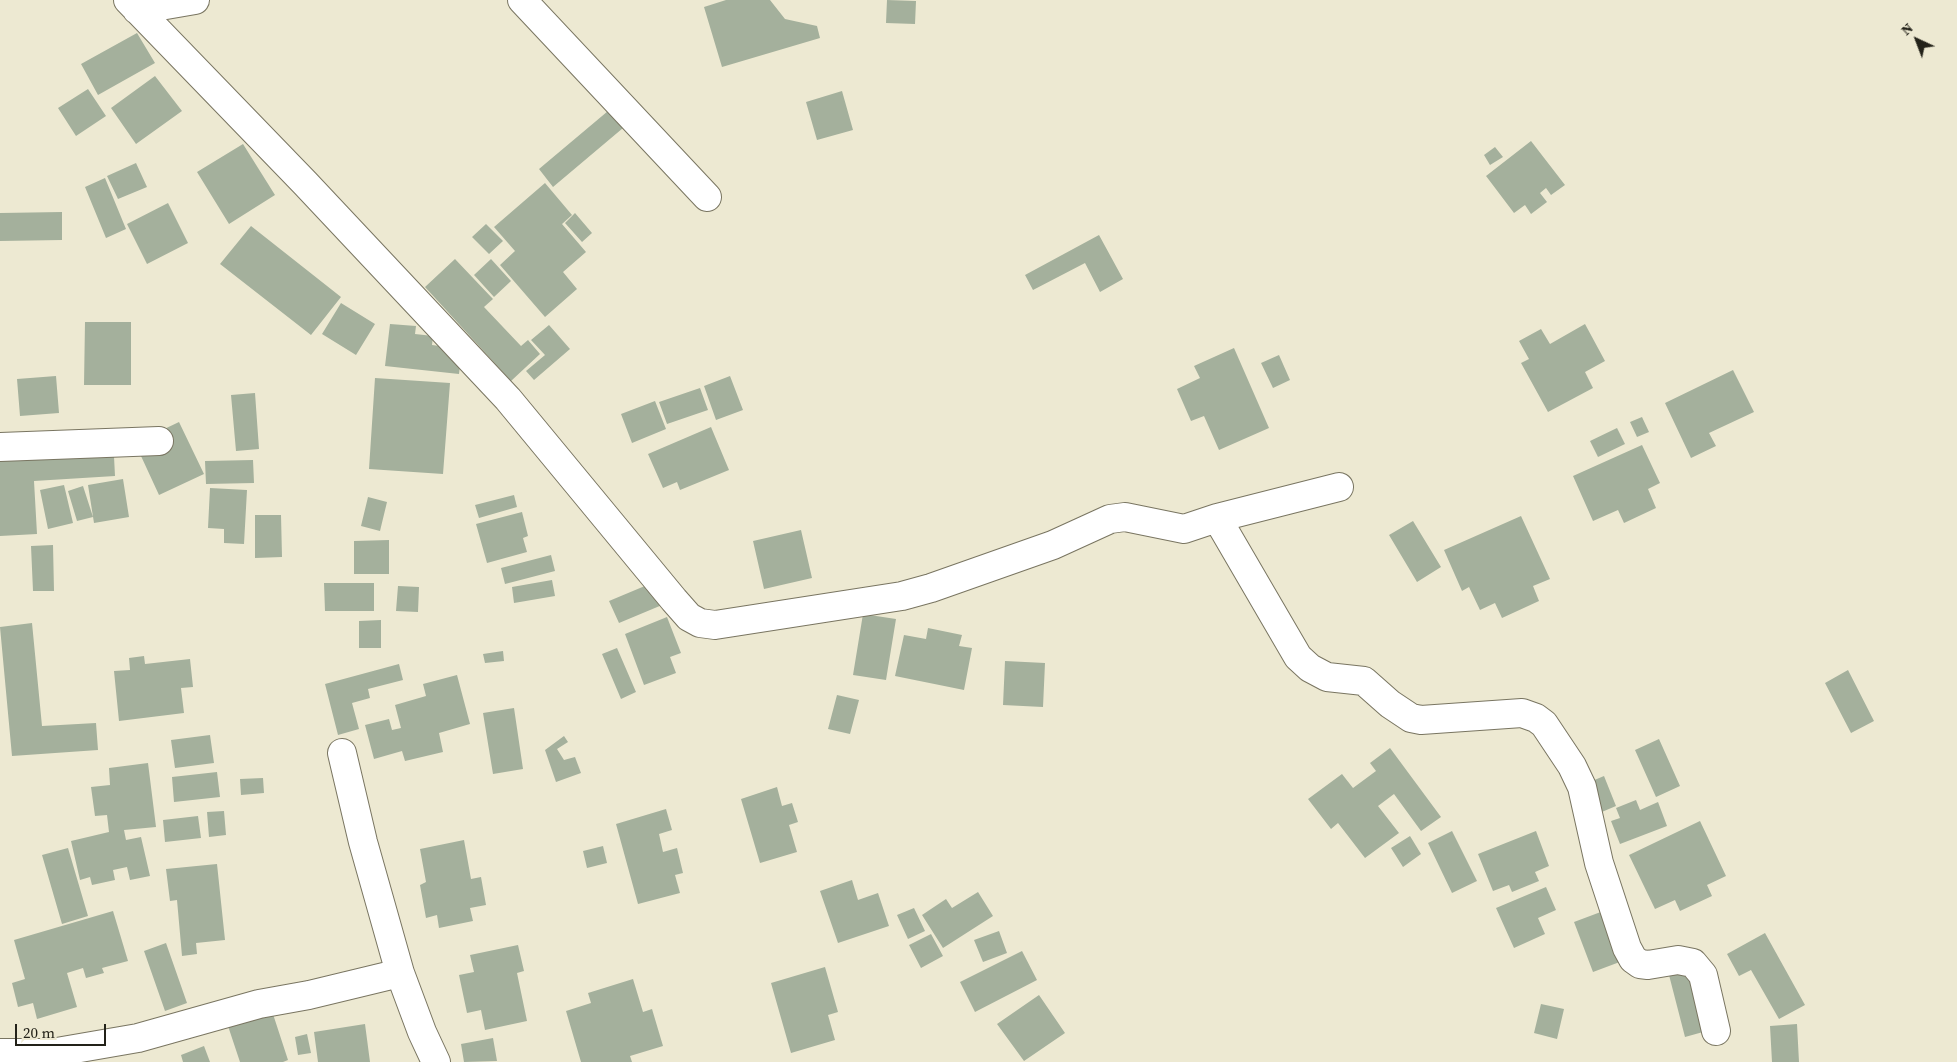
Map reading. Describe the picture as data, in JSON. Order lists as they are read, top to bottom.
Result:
{
  "scale_bar": "20 m",
  "north": "top left"
}
